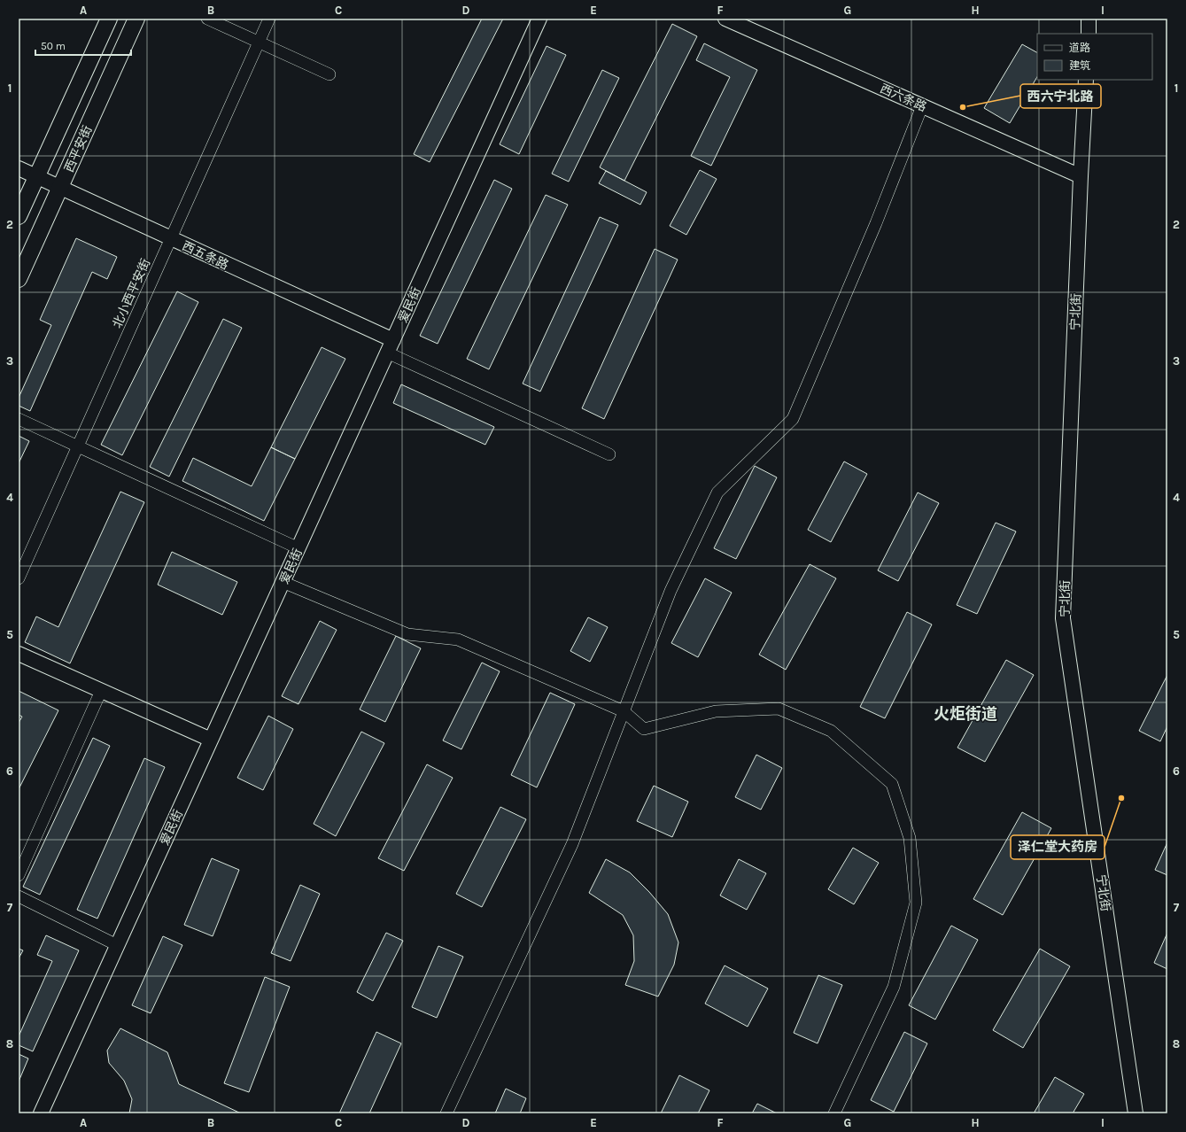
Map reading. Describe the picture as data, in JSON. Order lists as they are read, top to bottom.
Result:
{
  "streets": {
    "main road": ["西平安街"],
    "street": [
      "西六条路",
      "西五条路",
      "北小西平安街",
      "爱民街",
      "宁北街"
    ]
  },
  "crossings": [
    ["西六条路", "宁北街"],
    ["西平安街", "西五条路"],
    ["西五条路", "北小西平安街"],
    ["西五条路", "爱民街"]
  ],
  "districts": ["火炬街道"],
  "places": ["西六宁北路", "泽仁堂大药房"],
  "legend": ["道路", "建筑"],
  "scale_bar": "50 m",
  "grid": {
    "columns": [
      "A",
      "B",
      "C",
      "D",
      "E",
      "F",
      "G",
      "H",
      "I"
    ],
    "rows": [
      "1",
      "2",
      "3",
      "4",
      "5",
      "6",
      "7",
      "8"
    ]
  }
}
